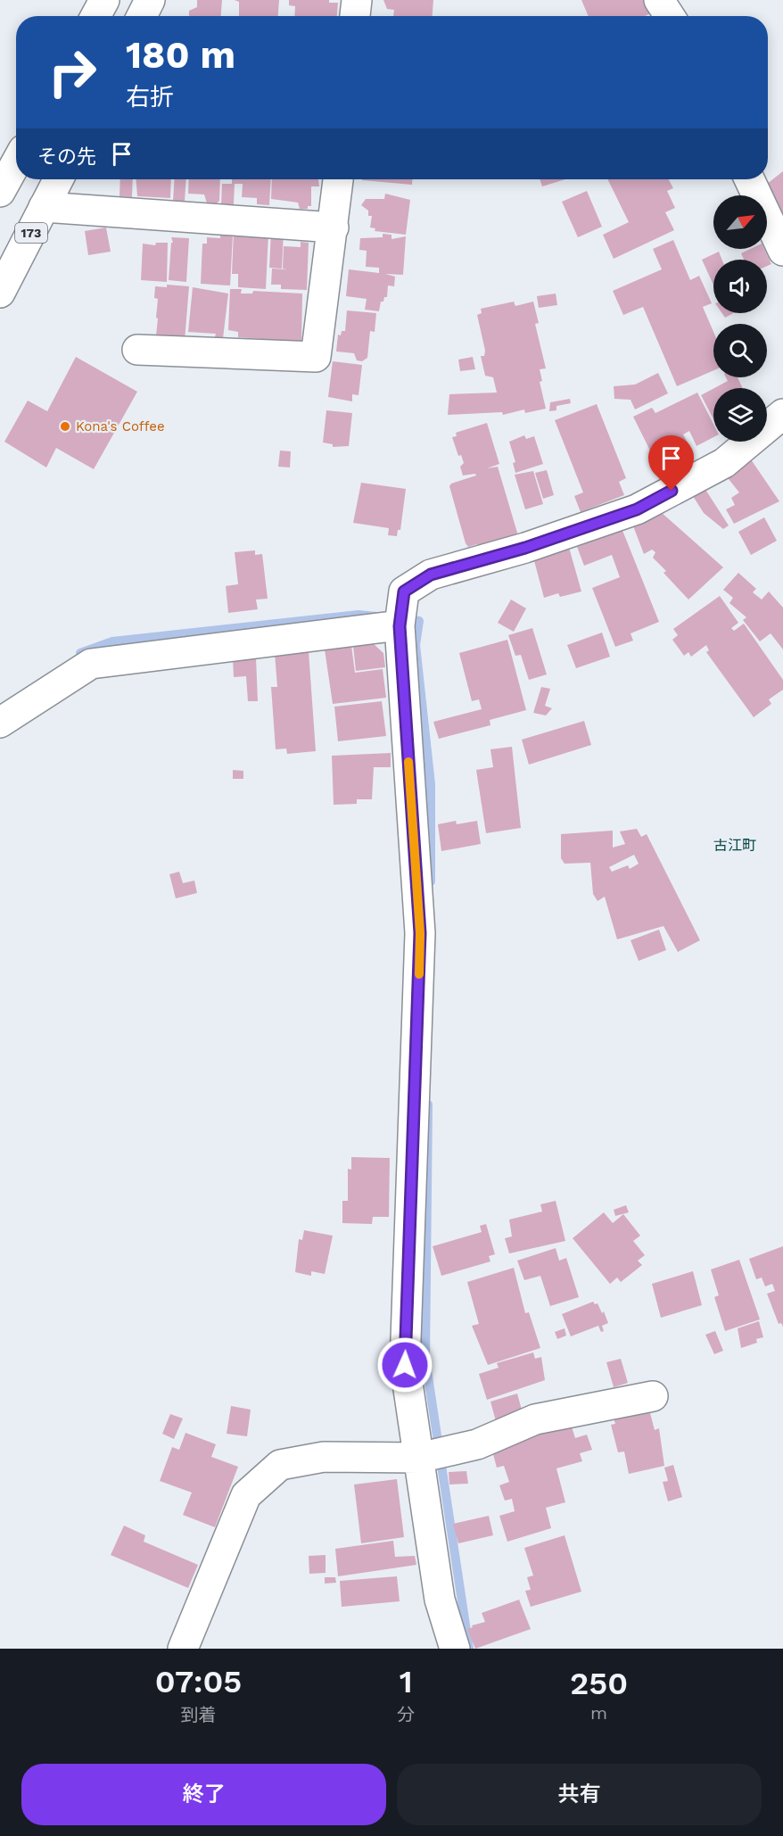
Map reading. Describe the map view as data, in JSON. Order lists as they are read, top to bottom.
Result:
{
  "streets": {
    "main road": ["173"]
  },
  "districts": ["古江町"],
  "places": ["Kona's Coffee"],
  "north": "top right",
  "page": {
    "turn": ["180 m", "右折"],
    "then": "その先",
    "eta": [
      "07:05",
      "到着",
      "1",
      "分",
      "250",
      "m"
    ],
    "buttons": ["終了", "共有"]
  }
}
